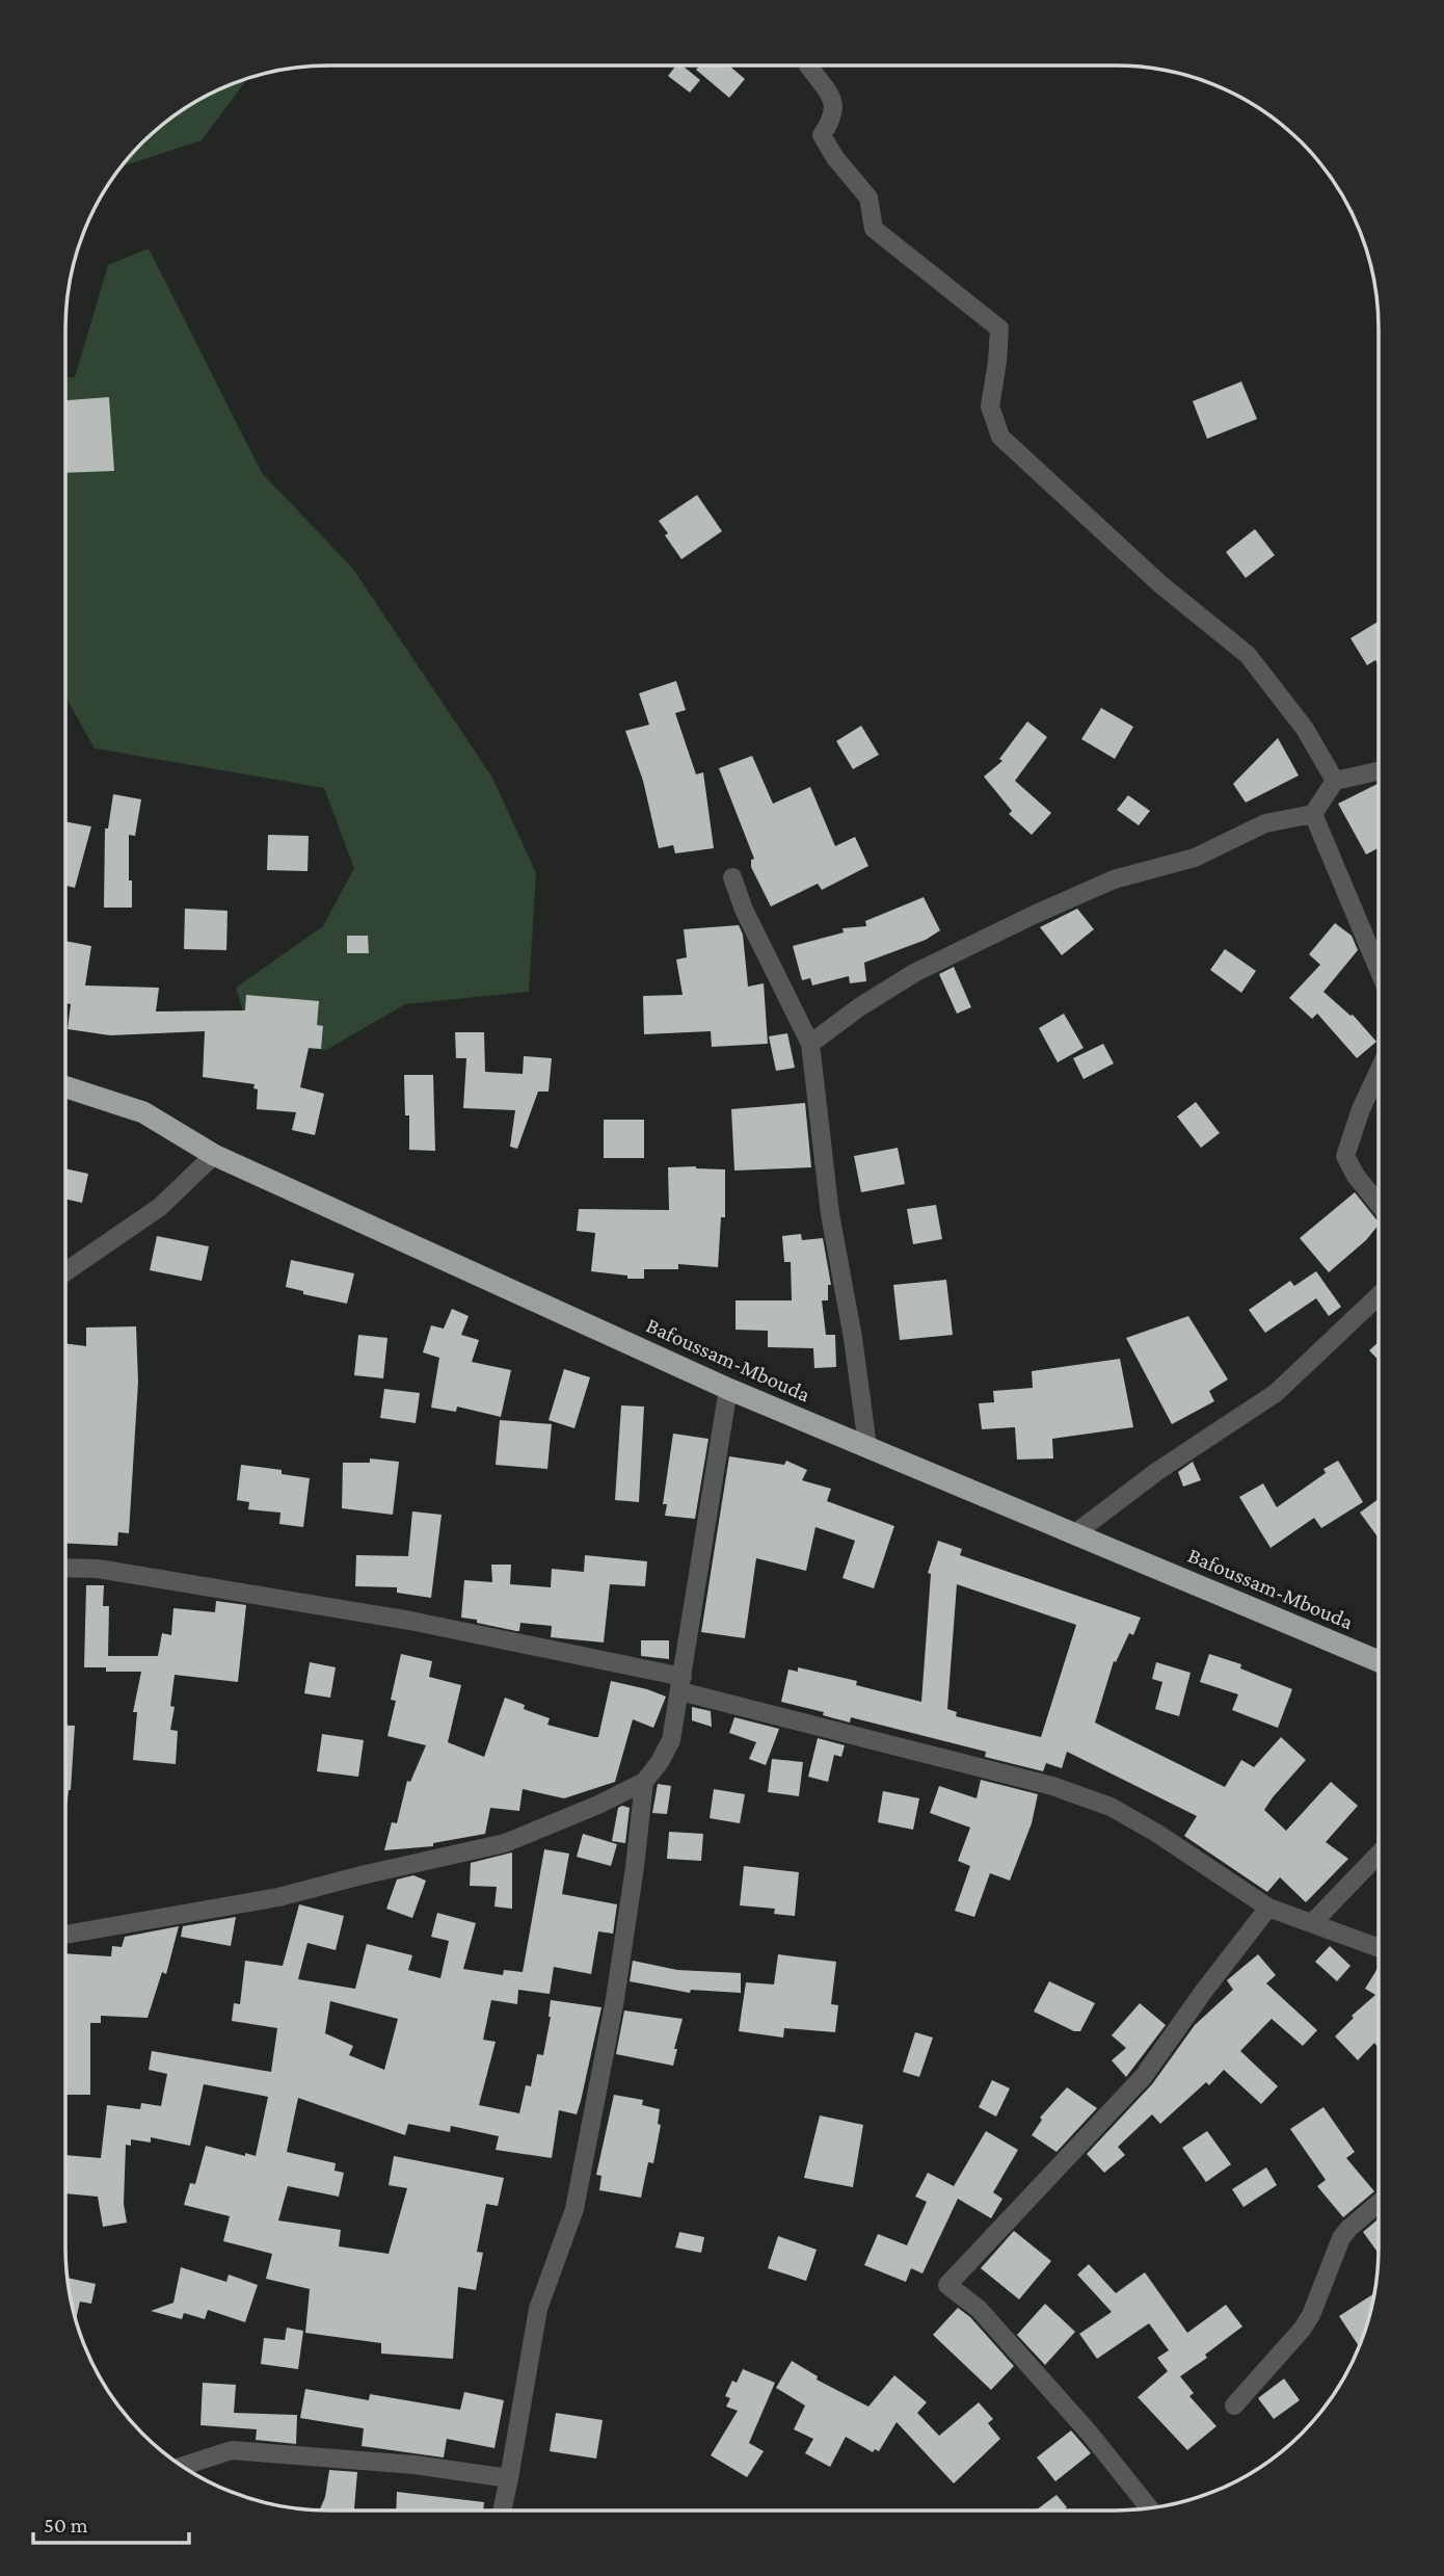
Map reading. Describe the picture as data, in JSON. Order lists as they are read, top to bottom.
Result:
{
  "streets": {
    "highway": ["Bafoussam-Mbouda"]
  },
  "scale_bar": "50 m"
}
